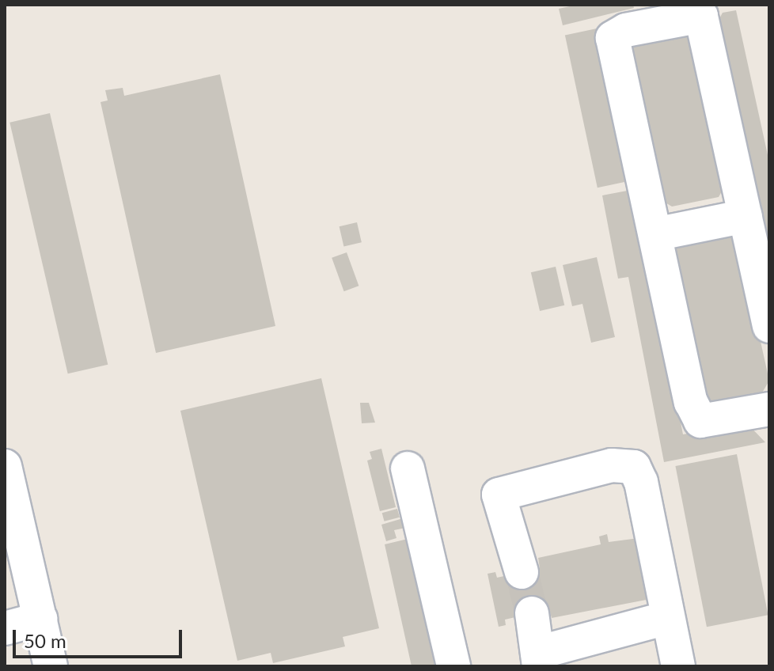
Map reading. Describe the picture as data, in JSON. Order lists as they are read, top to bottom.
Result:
{
  "scale_bar": "50 m"
}
